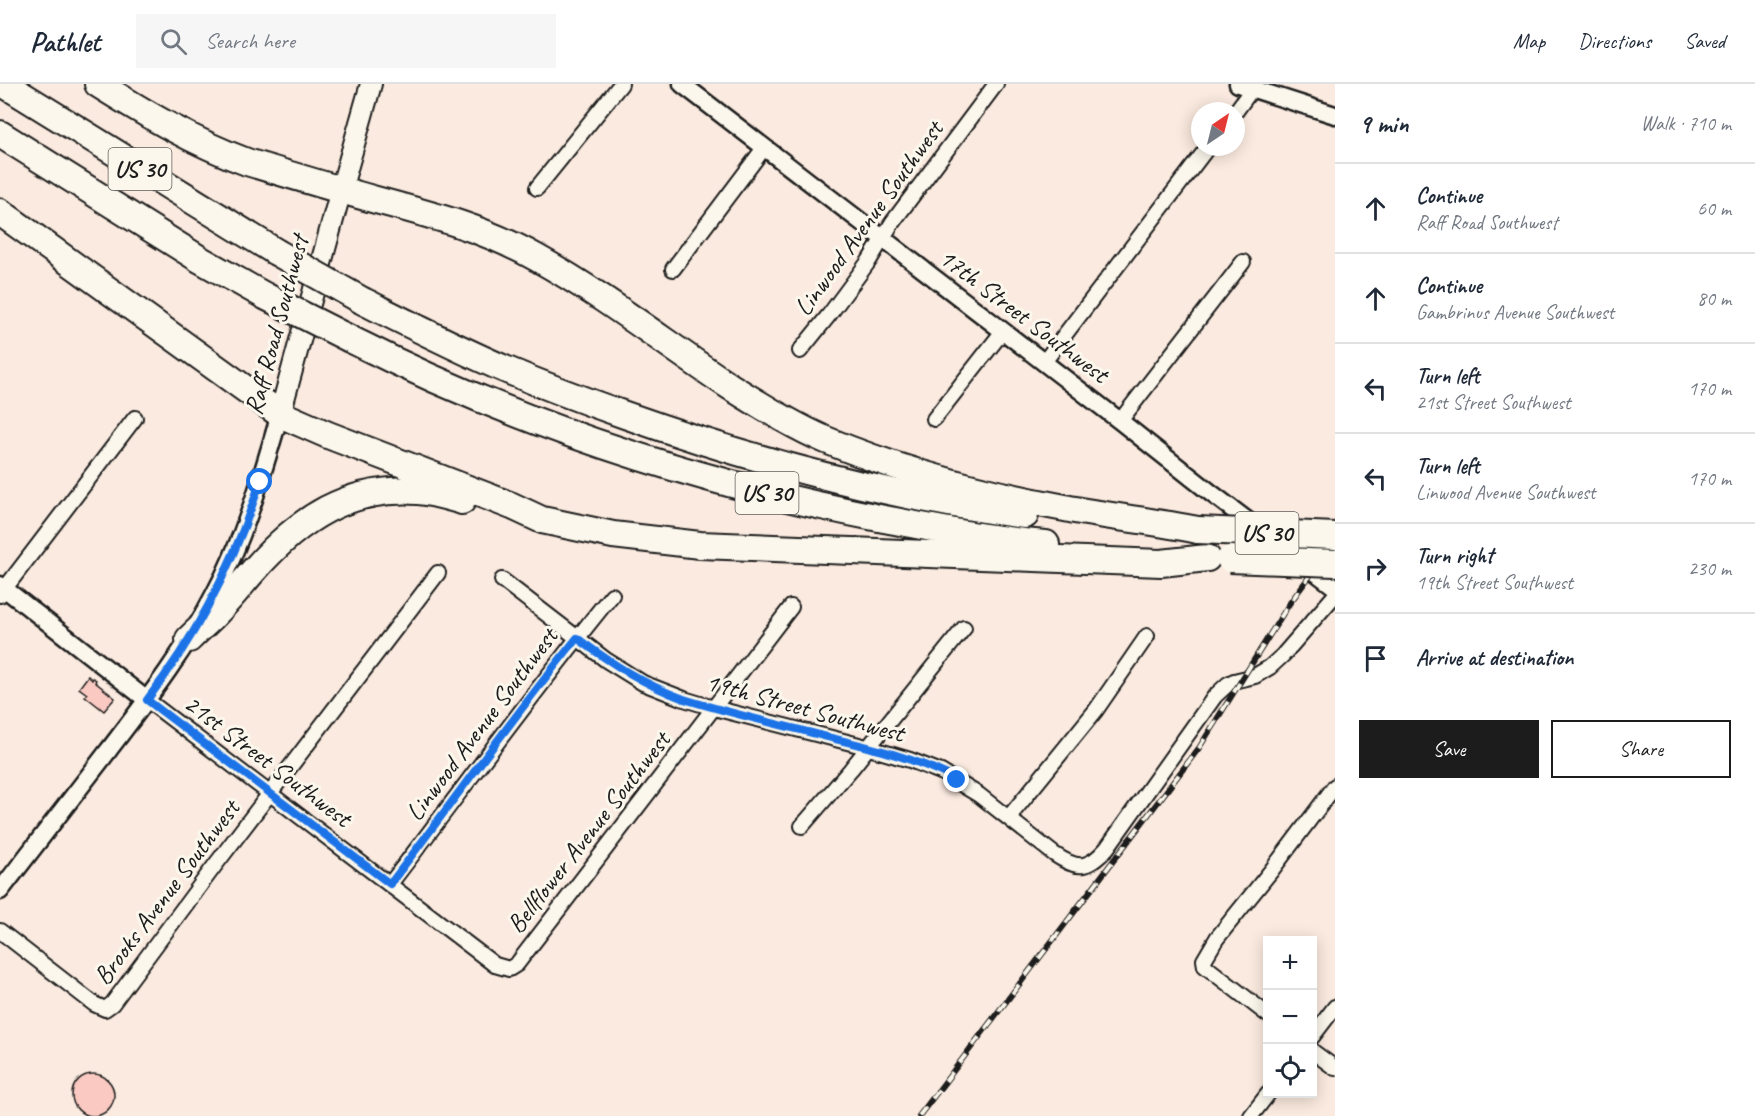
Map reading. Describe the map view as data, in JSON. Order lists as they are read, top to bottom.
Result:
{
  "streets": {
    "highway": ["US 30"],
    "main road": ["Raff Road Southwest"],
    "street": [
      "Linwood Avenue Southwest",
      "17th Street Southwest",
      "19th Street Southwest",
      "21st Street Southwest",
      "Bellflower Avenue Southwest",
      "Brooks Avenue Southwest"
    ]
  },
  "crossings": [
    ["Linwood Avenue Southwest", "17th Street Southwest"],
    ["Linwood Avenue Southwest", "19th Street Southwest"],
    ["Linwood Avenue Southwest", "21st Street Southwest"],
    ["Raff Road Southwest", "21st Street Southwest"],
    ["19th Street Southwest", "Bellflower Avenue Southwest"],
    ["21st Street Southwest", "Bellflower Avenue Southwest"],
    ["21st Street Southwest", "Brooks Avenue Southwest"]
  ],
  "north": "top right",
  "page": {
    "header": "Pathlet",
    "search": "Search here",
    "nav": ["Map", "Directions", "Saved"],
    "heading": ["9 min", "Walk · 710 m"],
    "list": [
      ["Continue", "Raff Road Southwest", "60 m"],
      ["Continue", "Gambrinus Avenue Southwest", "80 m"],
      ["Turn left", "21st Street Southwest", "170 m"],
      ["Turn left", "Linwood Avenue Southwest", "170 m"],
      ["Turn right", "19th Street Southwest", "230 m"],
      "Arrive at destination"
    ],
    "buttons": ["Save", "Share"],
    "map_buttons": ["+", "−"]
  }
}
